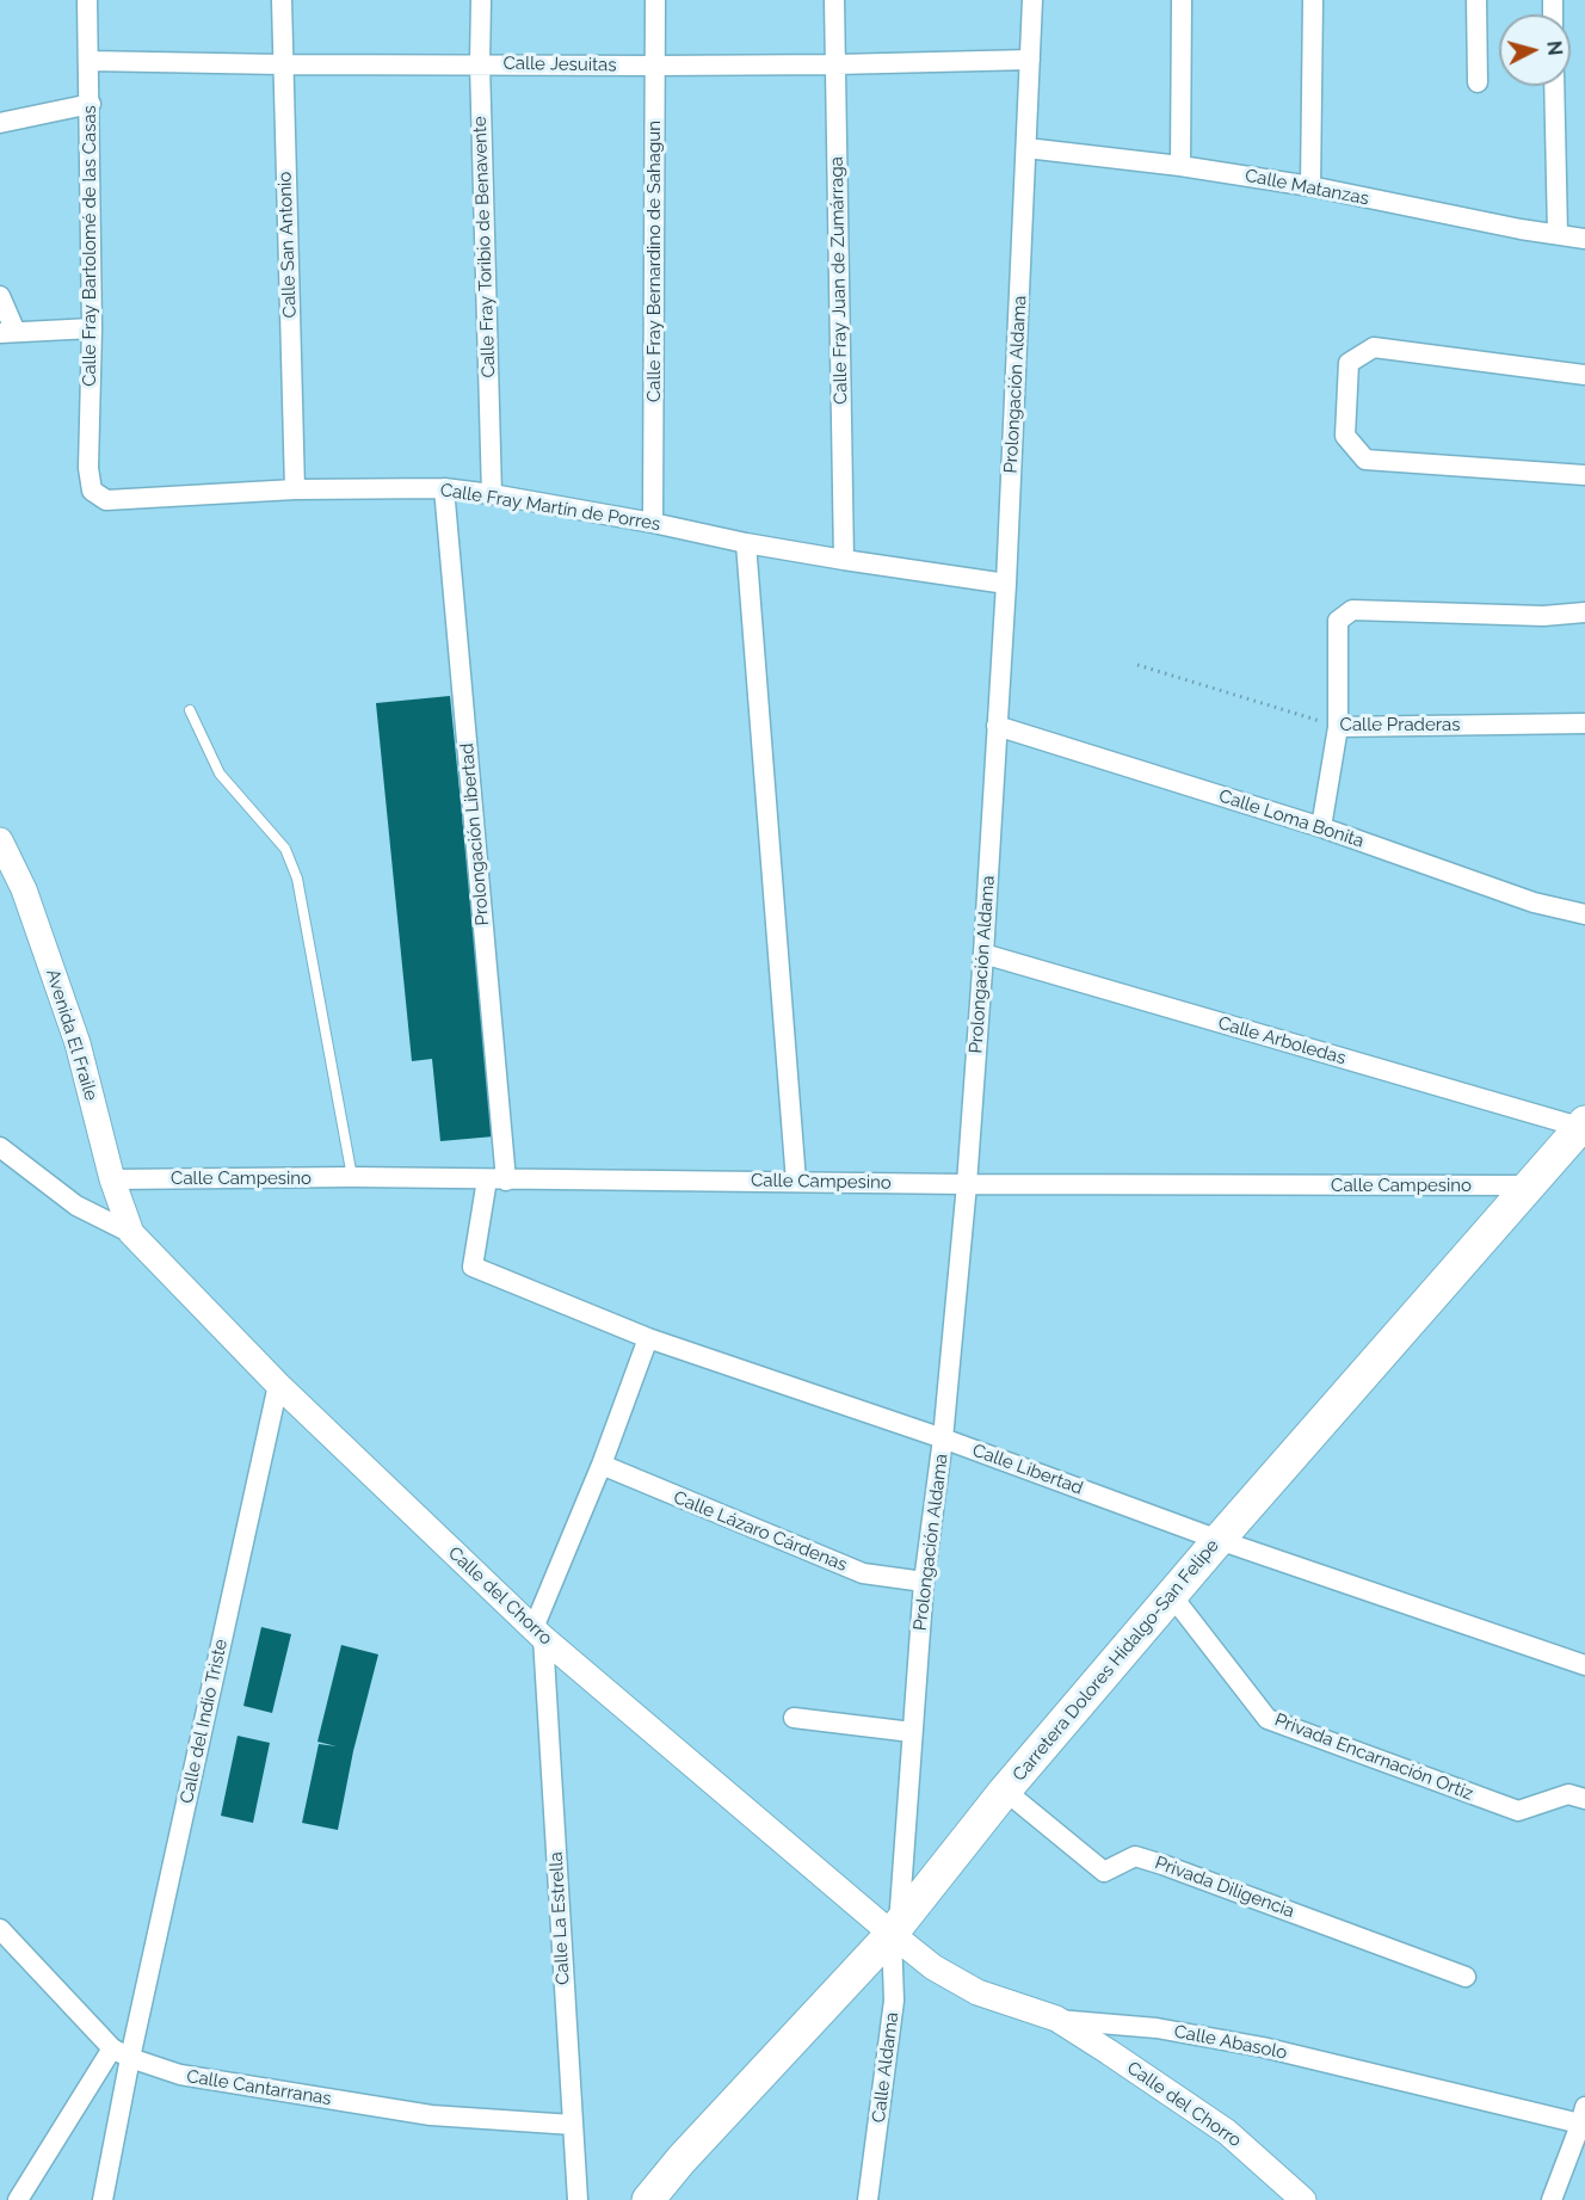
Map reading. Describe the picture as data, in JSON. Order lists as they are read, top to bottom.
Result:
{
  "streets": {
    "main road": ["Carretera Dolores Hidalgo-San Felipe"],
    "street": [
      "Calle Jesuitas",
      "Calle Matanzas",
      "Calle San Antonio",
      "Calle Fray Bartolomé de las Casas",
      "Calle Fray Toribio de Benavente",
      "Calle Fray Bernardino de Sahagun",
      "Calle Fray Juan de Zumárraga",
      "Prolongación Aldama",
      "Calle Fray Martín de Porres",
      "Calle Praderas",
      "Calle Loma Bonita",
      "Prolongación Libertad",
      "Avenida El Fraile",
      "Calle Arboledas",
      "Calle Campesino",
      "Calle Libertad",
      "Calle Lázaro Cárdenas",
      "Calle del Chorro",
      "Calle del Indio Triste",
      "Privada Encarnación Ortiz",
      "Privada Diligencia",
      "Calle La Estrella",
      "Calle Abasolo",
      "Calle Aldama",
      "Calle Cantarranas"
    ]
  },
  "crossings": [
    ["Calle Jesuitas", "Calle San Antonio"],
    ["Calle Jesuitas", "Calle Fray Bartolomé de las Casas"],
    ["Calle Jesuitas", "Calle Fray Toribio de Benavente"],
    ["Calle Jesuitas", "Calle Fray Bernardino de Sahagun"],
    ["Calle Jesuitas", "Calle Fray Juan de Zumárraga"],
    ["Calle Jesuitas", "Prolongación Aldama"],
    ["Calle Matanzas", "Prolongación Aldama"],
    ["Calle San Antonio", "Calle Fray Martín de Porres"],
    ["Calle Fray Bartolomé de las Casas", "Calle Fray Martín de Porres"],
    ["Calle Fray Toribio de Benavente", "Calle Fray Martín de Porres"],
    ["Calle Fray Bernardino de Sahagun", "Calle Fray Martín de Porres"],
    ["Calle Fray Juan de Zumárraga", "Calle Fray Martín de Porres"],
    ["Prolongación Aldama", "Calle Fray Martín de Porres"],
    ["Prolongación Aldama", "Calle Loma Bonita"],
    ["Prolongación Aldama", "Calle Arboledas"],
    ["Prolongación Aldama", "Calle Campesino"],
    ["Prolongación Aldama", "Calle Libertad"],
    ["Prolongación Aldama", "Calle Lázaro Cárdenas"],
    ["Prolongación Aldama", "Calle del Chorro"],
    ["Prolongación Aldama", "Carretera Dolores Hidalgo-San Felipe"],
    ["Prolongación Aldama", "Calle Abasolo"],
    ["Prolongación Aldama", "Calle Aldama"],
    ["Calle Fray Martín de Porres", "Prolongación Libertad"],
    ["Prolongación Libertad", "Calle Campesino"],
    ["Prolongación Libertad", "Calle Libertad"],
    ["Avenida El Fraile", "Calle Campesino"],
    ["Avenida El Fraile", "Calle del Chorro"],
    ["Calle Arboledas", "Carretera Dolores Hidalgo-San Felipe"],
    ["Calle Campesino", "Carretera Dolores Hidalgo-San Felipe"],
    ["Calle Libertad", "Carretera Dolores Hidalgo-San Felipe"],
    ["Calle Libertad", "Calle La Estrella"],
    ["Calle Lázaro Cárdenas", "Calle La Estrella"],
    ["Calle del Chorro", "Carretera Dolores Hidalgo-San Felipe"],
    ["Calle del Chorro", "Calle del Indio Triste"],
    ["Calle del Chorro", "Calle La Estrella"],
    ["Calle del Chorro", "Calle Abasolo"],
    ["Calle del Chorro", "Calle Aldama"],
    ["Carretera Dolores Hidalgo-San Felipe", "Privada Encarnación Ortiz"],
    ["Carretera Dolores Hidalgo-San Felipe", "Privada Diligencia"],
    ["Carretera Dolores Hidalgo-San Felipe", "Calle Abasolo"],
    ["Carretera Dolores Hidalgo-San Felipe", "Calle Aldama"],
    ["Calle del Indio Triste", "Calle Cantarranas"],
    ["Calle La Estrella", "Calle Cantarranas"],
    ["Calle Abasolo", "Calle Aldama"]
  ],
  "north": "right"
}
